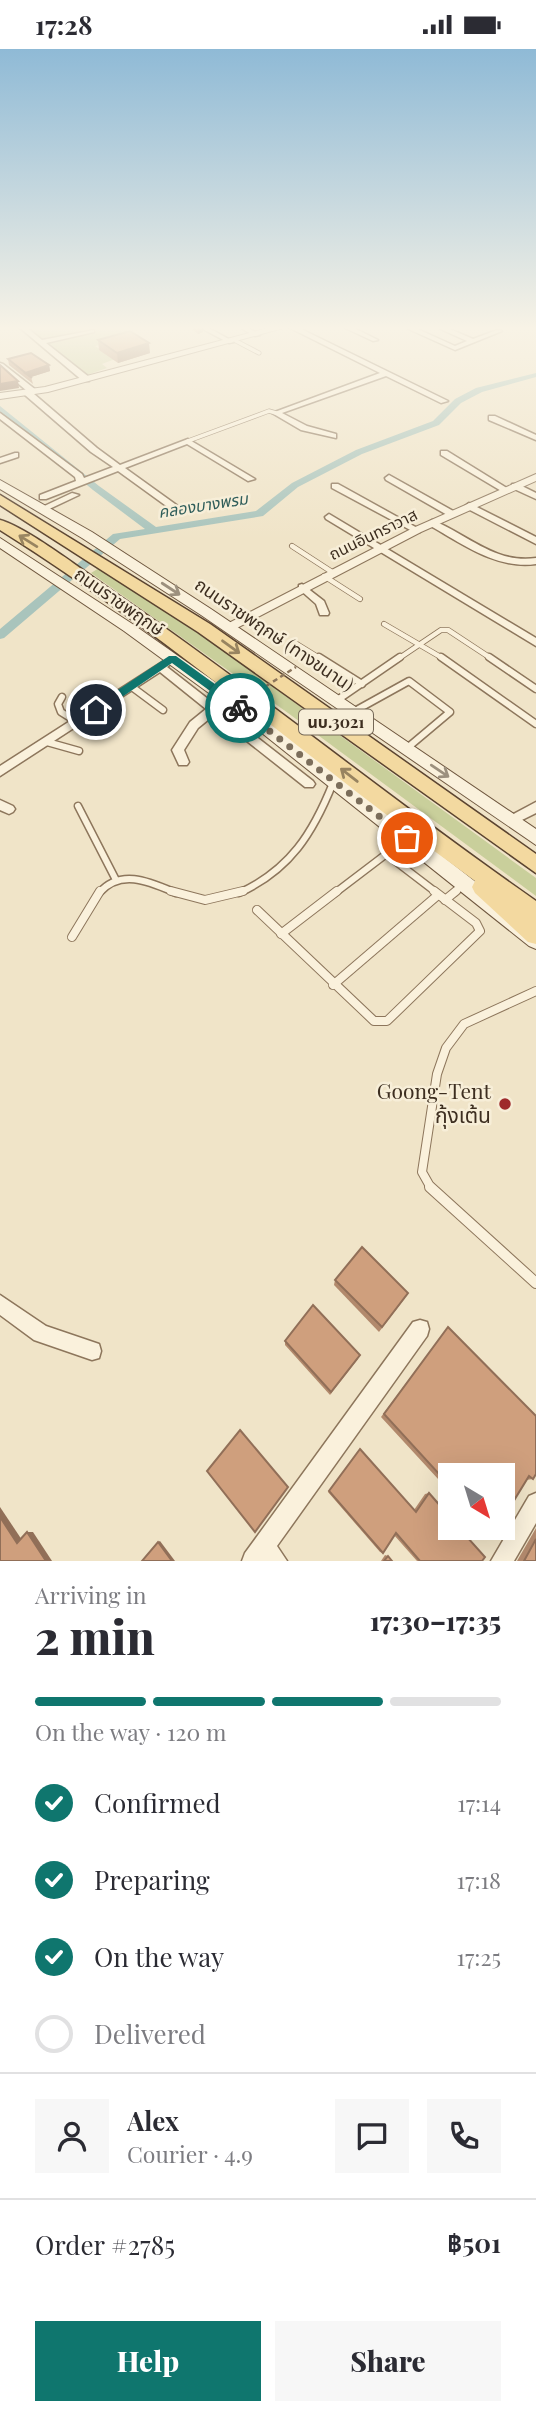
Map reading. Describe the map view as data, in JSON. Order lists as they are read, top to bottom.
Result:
{
  "streets": {
    "main road": ["ถนนราชพฤกษ์", "ถนนราชพฤกษ์ (ทางขนาน)", "นบ.3021"],
    "street": ["ถนนอินทราวาส"]
  },
  "crossings": [
    ["ถนนอินทราวาส", "ถนนราชพฤกษ์ (ทางขนาน)"],
    ["ถนนราชพฤกษ์", "ถนนราชพฤกษ์ (ทางขนาน)"],
    ["ถนนราชพฤกษ์", "นบ.3021"],
    ["ถนนราชพฤกษ์ (ทางขนาน)", "นบ.3021"]
  ],
  "water": ["คลองบางพรม"],
  "places": ["Goong-Tent กุ้งเต้น"],
  "north": "bottom right",
  "page": {
    "status": "17:28",
    "heading": ["2 min", "Arriving in", "17:30–17:35"],
    "panel": [
      "Alex",
      "Courier · 4.9",
      "Order #2785",
      "฿501"
    ],
    "bar": "On the way · 120 m",
    "list": [
      ["Confirmed", "17:14"],
      ["Preparing", "17:18"],
      ["On the way", "17:25"],
      "Delivered"
    ],
    "buttons": ["Help", "Share"]
  }
}
